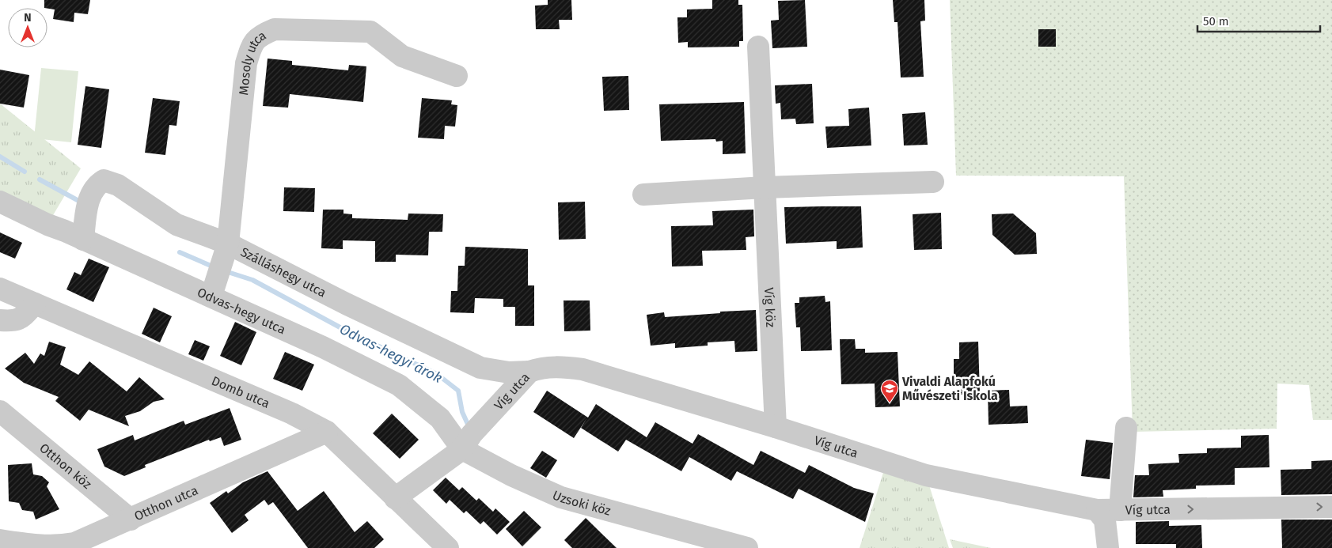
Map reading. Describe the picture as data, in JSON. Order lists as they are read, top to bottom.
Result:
{
  "streets": {
    "street": [
      "Mosoly utca",
      "Szálláshegy utca",
      "Víg köz",
      "Odvas-hegy utca",
      "Víg utca",
      "Domb utca",
      "Otthon köz",
      "Uzsoki köz",
      "Otthon utca"
    ]
  },
  "crossings": [
    ["Mosoly utca", "Szálláshegy utca"],
    ["Mosoly utca", "Odvas-hegy utca"],
    ["Szálláshegy utca", "Odvas-hegy utca"],
    ["Szálláshegy utca", "Víg utca"],
    ["Víg köz", "Víg utca"],
    ["Odvas-hegy utca", "Víg utca"],
    ["Odvas-hegy utca", "Uzsoki köz"],
    ["Víg utca", "Domb utca"],
    ["Víg utca", "Uzsoki köz"],
    ["Domb utca", "Otthon utca"],
    ["Otthon köz", "Otthon utca"]
  ],
  "water": ["Odvas-hegyi árok"],
  "places": {
    "school or university": ["Vivaldi Alapfokú Művészeti Iskola"]
  },
  "scale_bar": "50 m",
  "north": "top"
}
